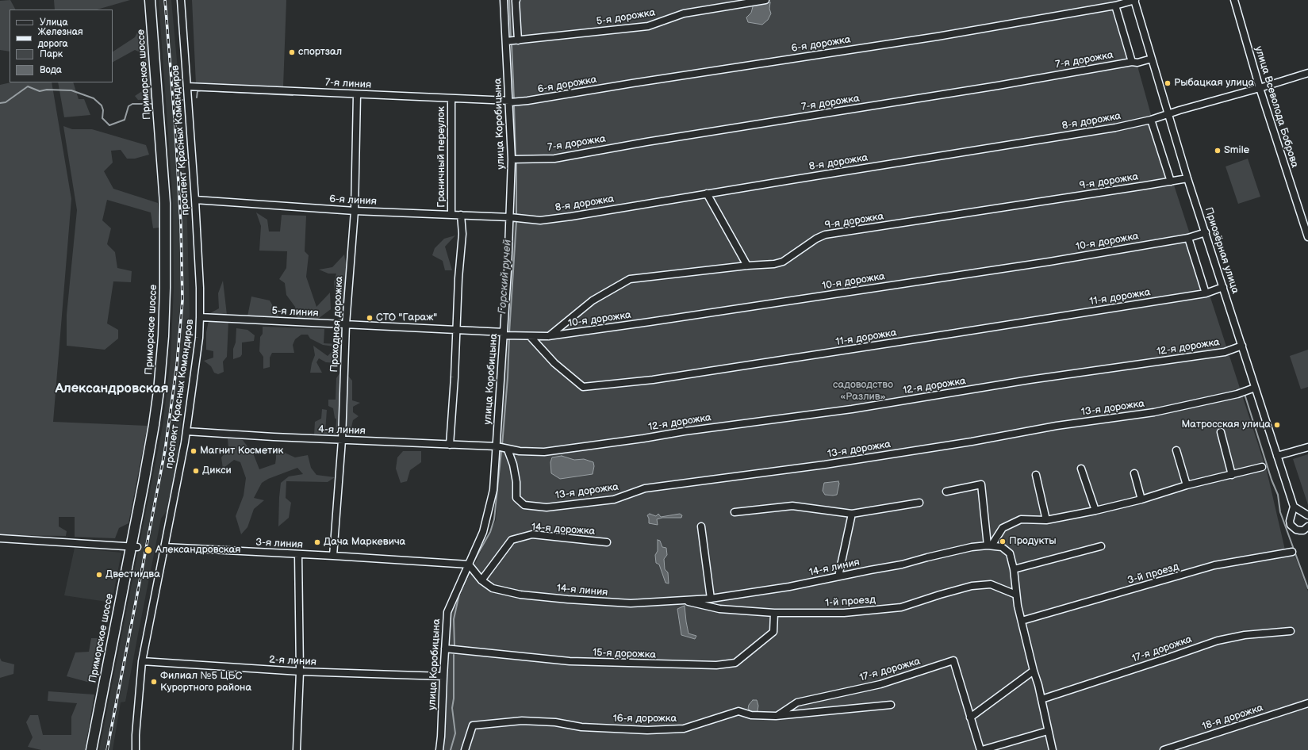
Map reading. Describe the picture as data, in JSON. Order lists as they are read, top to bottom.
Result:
{
  "streets": {
    "highway": ["Приморское шоссе"],
    "street": [
      "5-я дорожка",
      "6-я дорожка",
      "7-я дорожка",
      "7-я линия",
      "улица Всеволода Боброва",
      "8-я дорожка",
      "улица Коробицына",
      "проспект Красных Командиров",
      "Граничный переулок",
      "9-я дорожка",
      "6-я линия",
      "10-я дорожка",
      "Приозёрная улица",
      "11-я дорожка",
      "5-я линия",
      "Проходная дорожка",
      "12-я дорожка",
      "13-я дорожка",
      "4-я линия",
      "14-я дорожка",
      "3-я линия",
      "14-я линия",
      "3-й проезд",
      "1-й проезд",
      "17-я дорожка",
      "15-я дорожка",
      "2-я линия",
      "18-я дорожка",
      "16-я дорожка"
    ]
  },
  "crossings": [
    ["5-я дорожка", "улица Коробицына"],
    ["6-я дорожка", "7-я линия"],
    ["6-я дорожка", "улица Коробицына"],
    ["6-я дорожка", "Приозёрная улица"],
    ["7-я дорожка", "улица Коробицына"],
    ["7-я дорожка", "Приозёрная улица"],
    ["7-я линия", "улица Коробицына"],
    ["7-я линия", "проспект Красных Командиров"],
    ["7-я линия", "Граничный переулок"],
    ["7-я линия", "Проходная дорожка"],
    ["8-я дорожка", "улица Коробицына"],
    ["8-я дорожка", "6-я линия"],
    ["8-я дорожка", "Приозёрная улица"],
    ["улица Коробицына", "6-я линия"],
    ["улица Коробицына", "10-я дорожка"],
    ["улица Коробицына", "5-я линия"],
    ["улица Коробицына", "12-я дорожка"],
    ["улица Коробицына", "4-я линия"],
    ["улица Коробицына", "3-я линия"],
    ["улица Коробицына", "14-я линия"],
    ["улица Коробицына", "15-я дорожка"],
    ["улица Коробицына", "2-я линия"],
    ["проспект Красных Командиров", "6-я линия"],
    ["проспект Красных Командиров", "5-я линия"],
    ["проспект Красных Командиров", "4-я линия"],
    ["проспект Красных Командиров", "3-я линия"],
    ["проспект Красных Командиров", "2-я линия"],
    ["Граничный переулок", "6-я линия"],
    ["9-я дорожка", "10-я дорожка"],
    ["9-я дорожка", "Приозёрная улица"],
    ["6-я линия", "Проходная дорожка"],
    ["10-я дорожка", "Приозёрная улица"],
    ["10-я дорожка", "11-я дорожка"],
    ["10-я дорожка", "5-я линия"],
    ["Приозёрная улица", "11-я дорожка"],
    ["Приозёрная улица", "12-я дорожка"],
    ["Приозёрная улица", "13-я дорожка"],
    ["5-я линия", "Проходная дорожка"],
    ["Проходная дорожка", "4-я линия"],
    ["Проходная дорожка", "3-я линия"],
    ["12-я дорожка", "13-я дорожка"],
    ["12-я дорожка", "4-я линия"],
    ["14-я дорожка", "14-я линия"],
    ["3-я линия", "14-я линия"],
    ["14-я линия", "3-й проезд"],
    ["14-я линия", "1-й проезд"],
    ["14-я линия", "17-я дорожка"],
    ["1-й проезд", "15-я дорожка"],
    ["17-я дорожка", "16-я дорожка"]
  ],
  "districts": ["Александровская"],
  "water": ["Горский ручей"],
  "parks": ["садоводство «Разлив»"],
  "places": [
    "спортзал",
    "Рыбацкая улица",
    "Smile",
    "СТО \"Гараж\"",
    "Матросская улица",
    "Магнит Косметик",
    "Дикси",
    "Продукты",
    "Дача Маркевича",
    "Александровская",
    "Двести два",
    "Филиал №5 ЦБС Курортного района"
  ],
  "legend": [
    "Улица",
    "Железная дорога",
    "Парк",
    "Вода"
  ]
}
